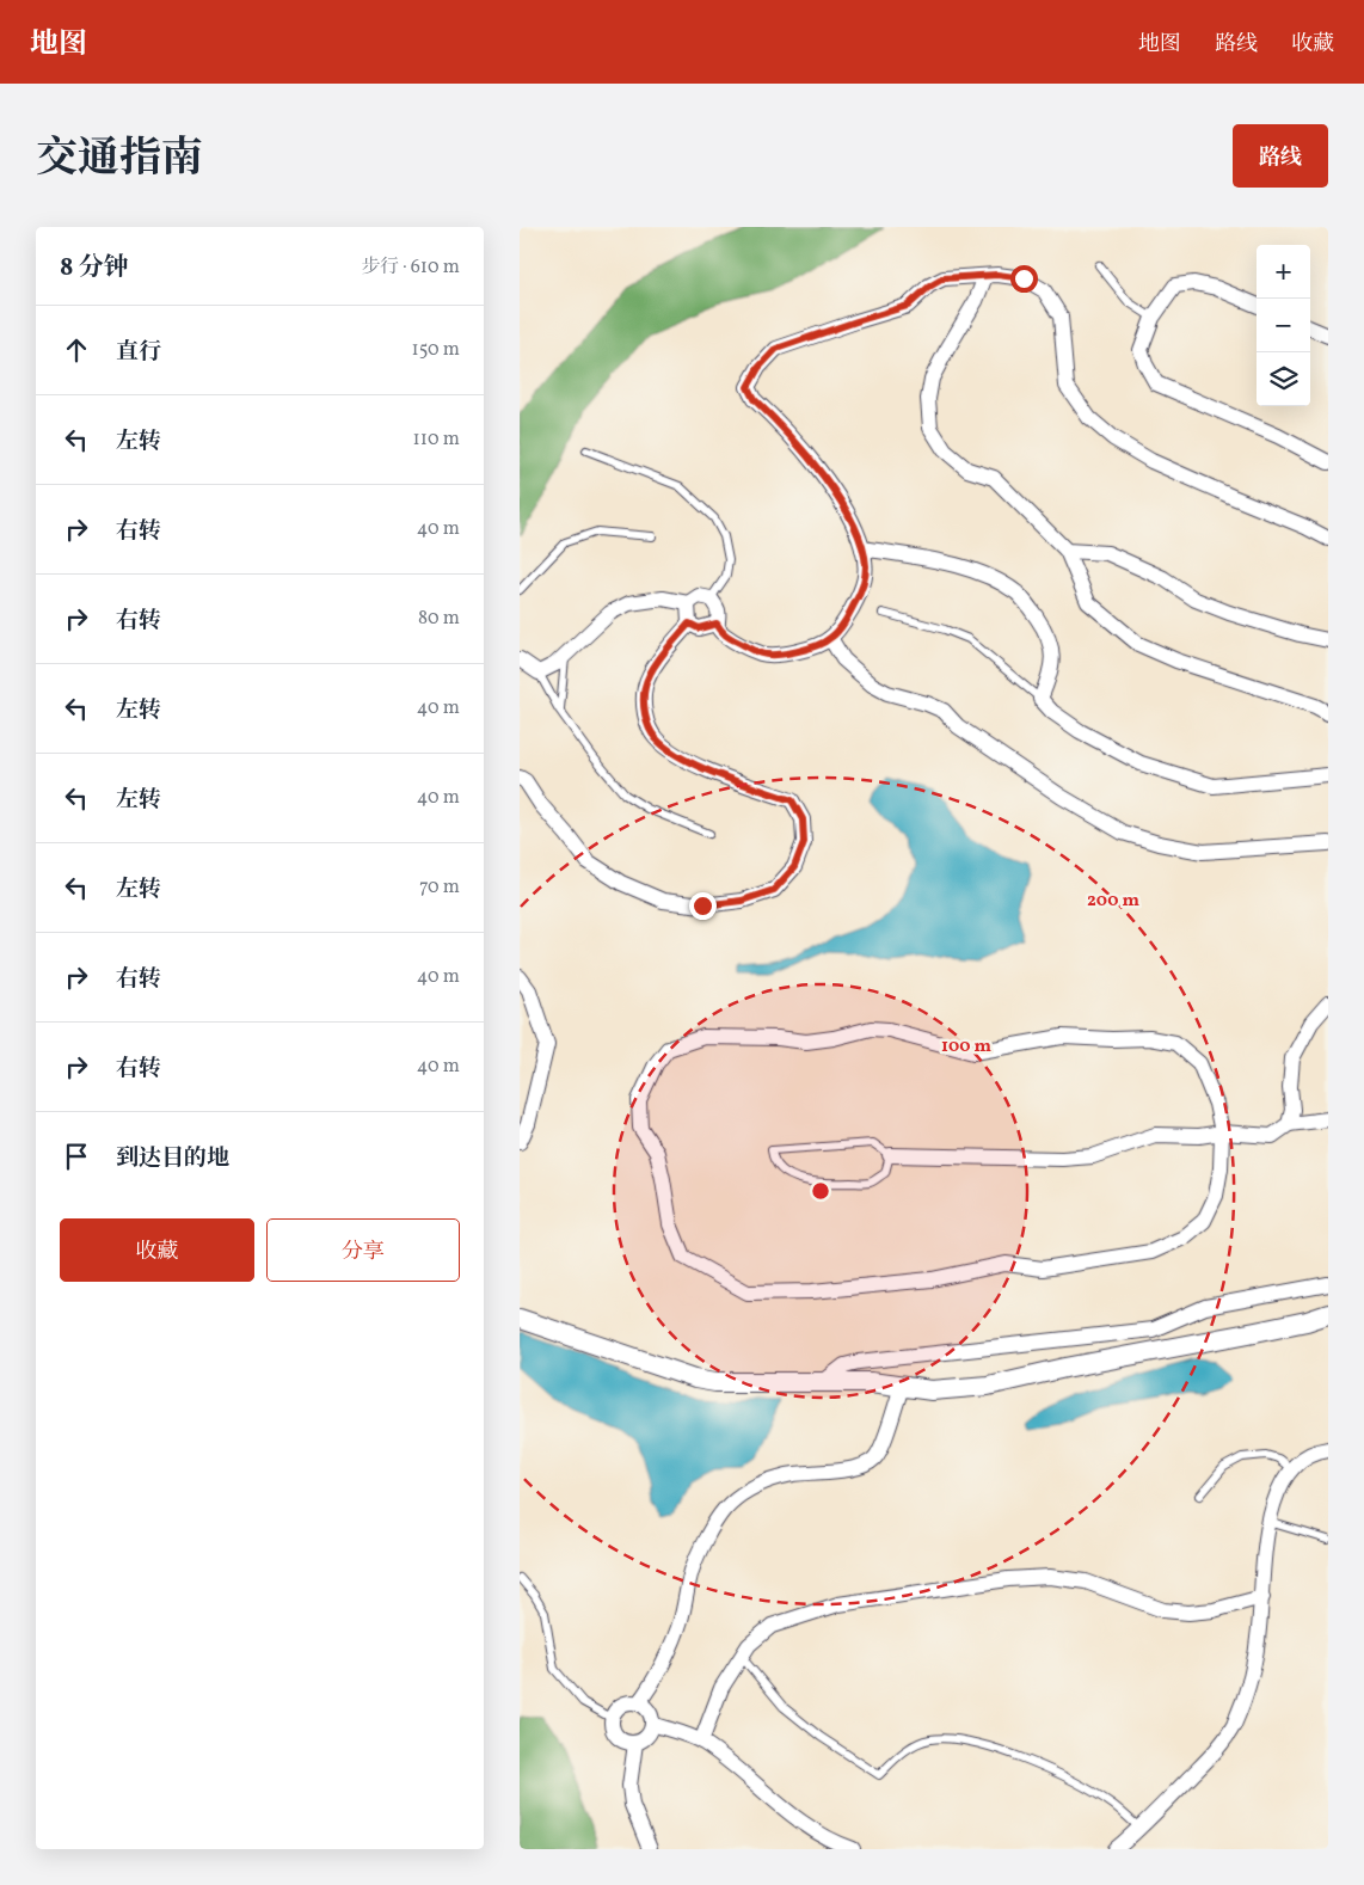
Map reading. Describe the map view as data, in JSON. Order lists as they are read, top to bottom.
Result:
{
  "page": {
    "header": "地图",
    "nav": ["地图", "路线", "收藏"],
    "title": "交通指南",
    "buttons": [
      "路线",
      ["收藏", "分享"]
    ],
    "heading": ["8 分钟", "步行 · 610 m"],
    "map_buttons": ["+", "−"],
    "list": [
      ["直行", "150 m"],
      ["左转", "110 m"],
      ["右转", "40 m"],
      ["右转", "80 m"],
      ["左转", "40 m"],
      ["左转", "40 m"],
      ["左转", "70 m"],
      ["右转", "40 m"],
      ["右转", "40 m"],
      "到达目的地"
    ]
  },
  "rings": ["200 m", "100 m"]
}
